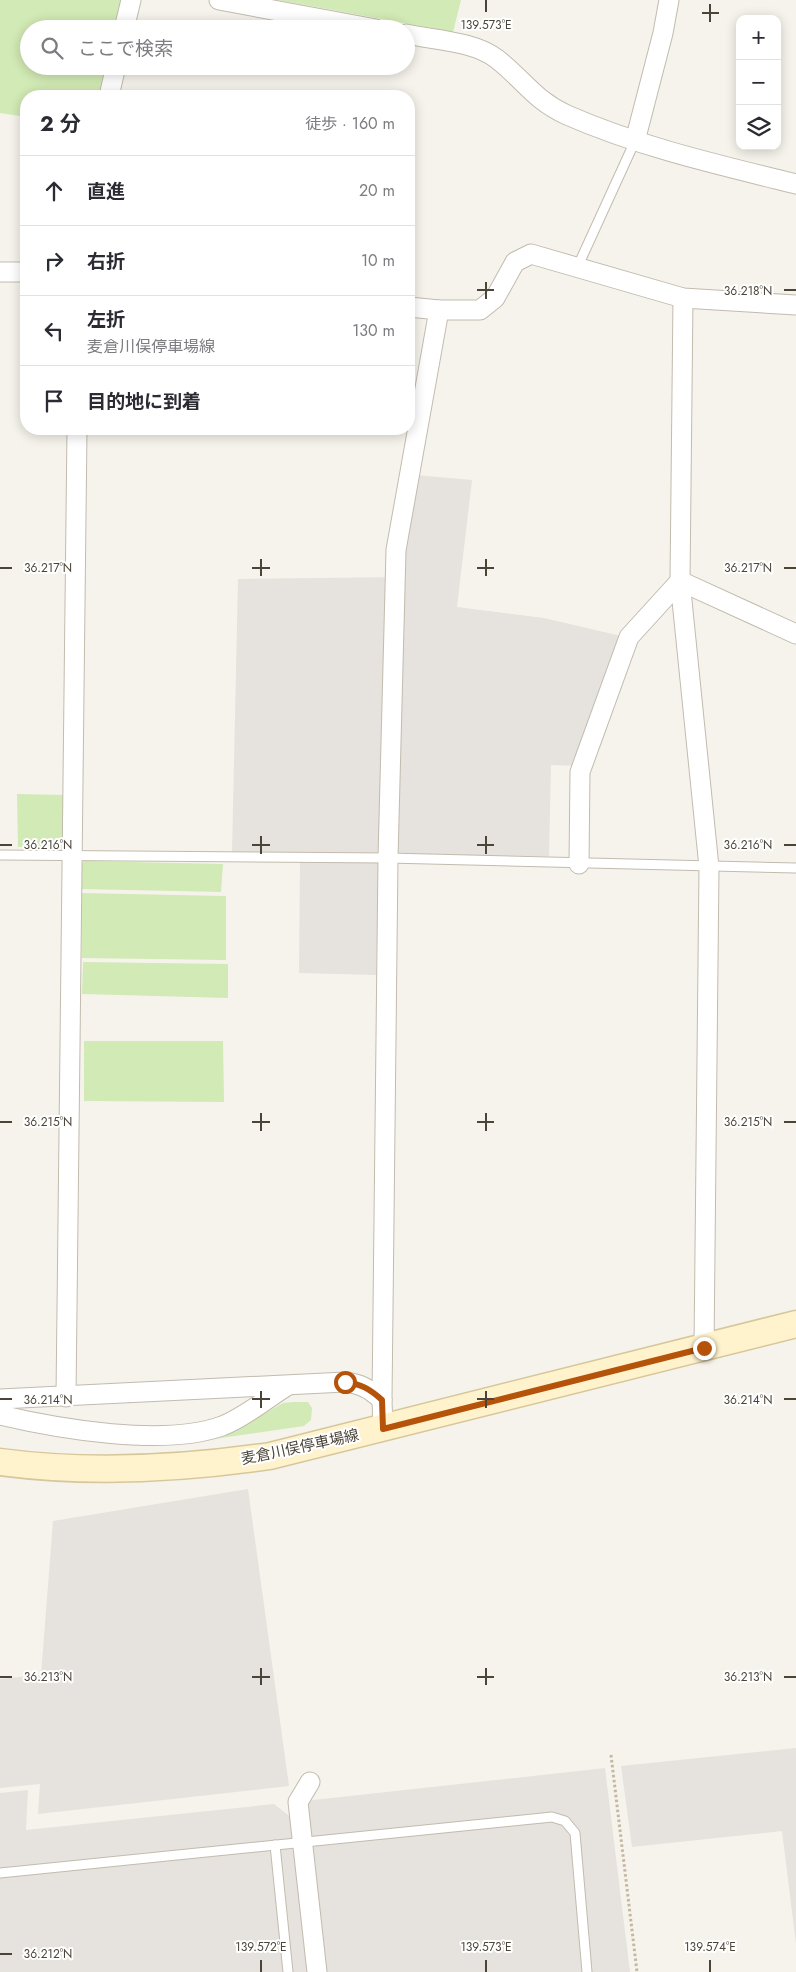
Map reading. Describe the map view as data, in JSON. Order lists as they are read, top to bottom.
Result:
{
  "streets": {
    "main road": ["麦倉川俣停車場線"]
  },
  "page": {
    "map_buttons": ["+", "−"],
    "search": "ここで検索",
    "heading": ["2 分", "徒歩 · 160 m"],
    "list": [
      ["直進", "20 m"],
      ["右折", "10 m"],
      ["左折", "麦倉川俣停車場線", "130 m"],
      "目的地に到着"
    ]
  },
  "coordinates": [
    "139.573°E",
    "36.218°N",
    "36.217°N",
    "36.216°N",
    "36.215°N",
    "36.214°N",
    "36.213°N",
    "139.572°E",
    "139.574°E",
    "36.212°N"
  ]
}
